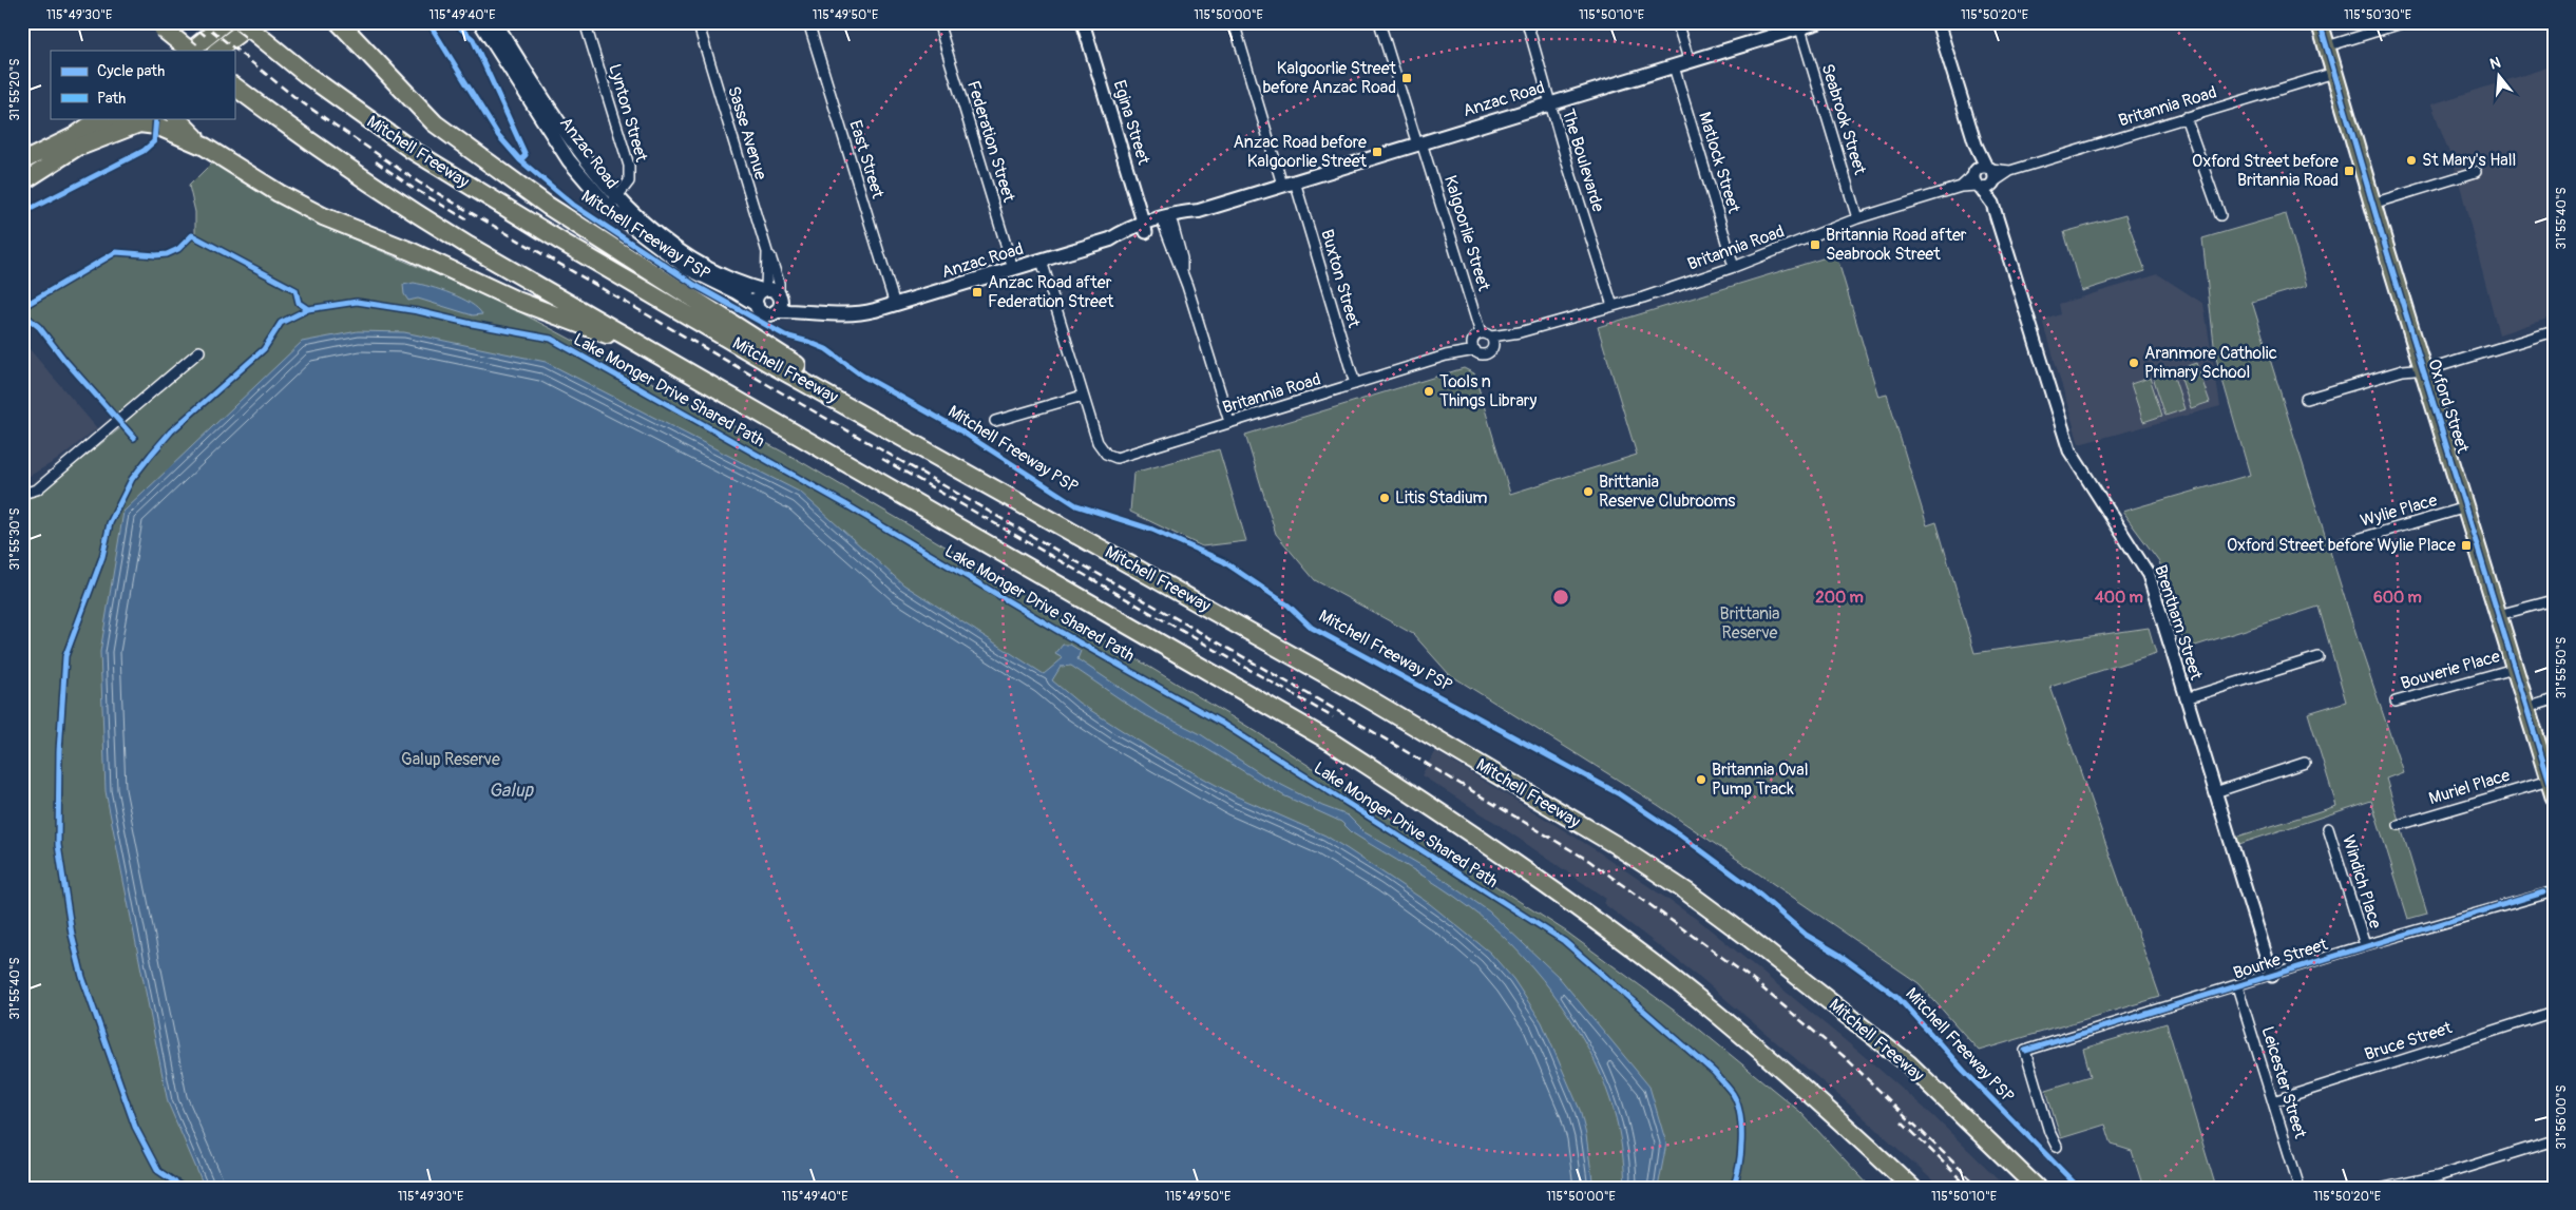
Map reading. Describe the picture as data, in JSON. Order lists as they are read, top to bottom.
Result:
{
  "streets": {
    "highway": ["Mitchell Freeway"],
    "main road": ["Anzac Road", "Oxford Street"],
    "street": [
      "Britannia Road",
      "Lynton Street",
      "Seabrook Street",
      "Egina Street",
      "Sasse Avenue",
      "Federation Street",
      "East Street",
      "The Boulevarde",
      "Matlock Street",
      "Kalgoorlie Street",
      "Buxton Street",
      "Wylie Place",
      "Brentham Street",
      "Bouverie Place",
      "Muriel Place",
      "Windich Place",
      "Bourke Street",
      "Bruce Street",
      "Leicester Street"
    ],
    "cycle path": ["Mitchell Freeway PSP", "Lake Monger Drive Shared Path"]
  },
  "crossings": [
    ["Anzac Road", "Lynton Street"],
    ["Anzac Road", "Seabrook Street"],
    ["Anzac Road", "Egina Street"],
    ["Anzac Road", "Sasse Avenue"],
    ["Anzac Road", "Federation Street"],
    ["Anzac Road", "East Street"],
    ["Anzac Road", "The Boulevarde"],
    ["Anzac Road", "Matlock Street"],
    ["Anzac Road", "Kalgoorlie Street"],
    ["Anzac Road", "Buxton Street"],
    ["Britannia Road", "Seabrook Street"],
    ["Britannia Road", "The Boulevarde"],
    ["Britannia Road", "Matlock Street"],
    ["Britannia Road", "Buxton Street"],
    ["Britannia Road", "Oxford Street"],
    ["Britannia Road", "Brentham Street"],
    ["Oxford Street", "Wylie Place"],
    ["Oxford Street", "Bouverie Place"],
    ["Oxford Street", "Muriel Place"],
    ["Brentham Street", "Bourke Street"],
    ["Windich Place", "Bourke Street"],
    ["Bourke Street", "Leicester Street"],
    ["Bruce Street", "Leicester Street"]
  ],
  "water": ["Galup"],
  "parks": ["Brittania Reserve", "Galup Reserve"],
  "places": {
    "transit": [
      "Kalgoorlie Street before Anzac Road",
      "Anzac Road before Kalgoorlie Street",
      "Oxford Street before Britannia Road",
      "Britannia Road after Seabrook Street",
      "Anzac Road after Federation Street",
      "Oxford Street before Wylie Place"
    ],
    "other": [
      "St Mary's Hall",
      "Aranmore Catholic Primary School",
      "Tools n Things Library",
      "Brittania Reserve Clubrooms",
      "Litis Stadium",
      "Britannia Oval Pump Track"
    ]
  },
  "legend": ["Cycle path", "Path"],
  "north": "top",
  "coordinates": [
    "115°49'30\"E",
    "115°49'40\"E",
    "115°49'50\"E",
    "115°50'00\"E",
    "115°50'10\"E",
    "115°50'20\"E",
    "115°50'30\"E",
    "31°55'20\"S",
    "31°55'40\"S",
    "31°55'30\"S",
    "31°55'50\"S",
    "31°56'00\"S"
  ],
  "rings": ["200 m", "400 m", "600 m"]
}
